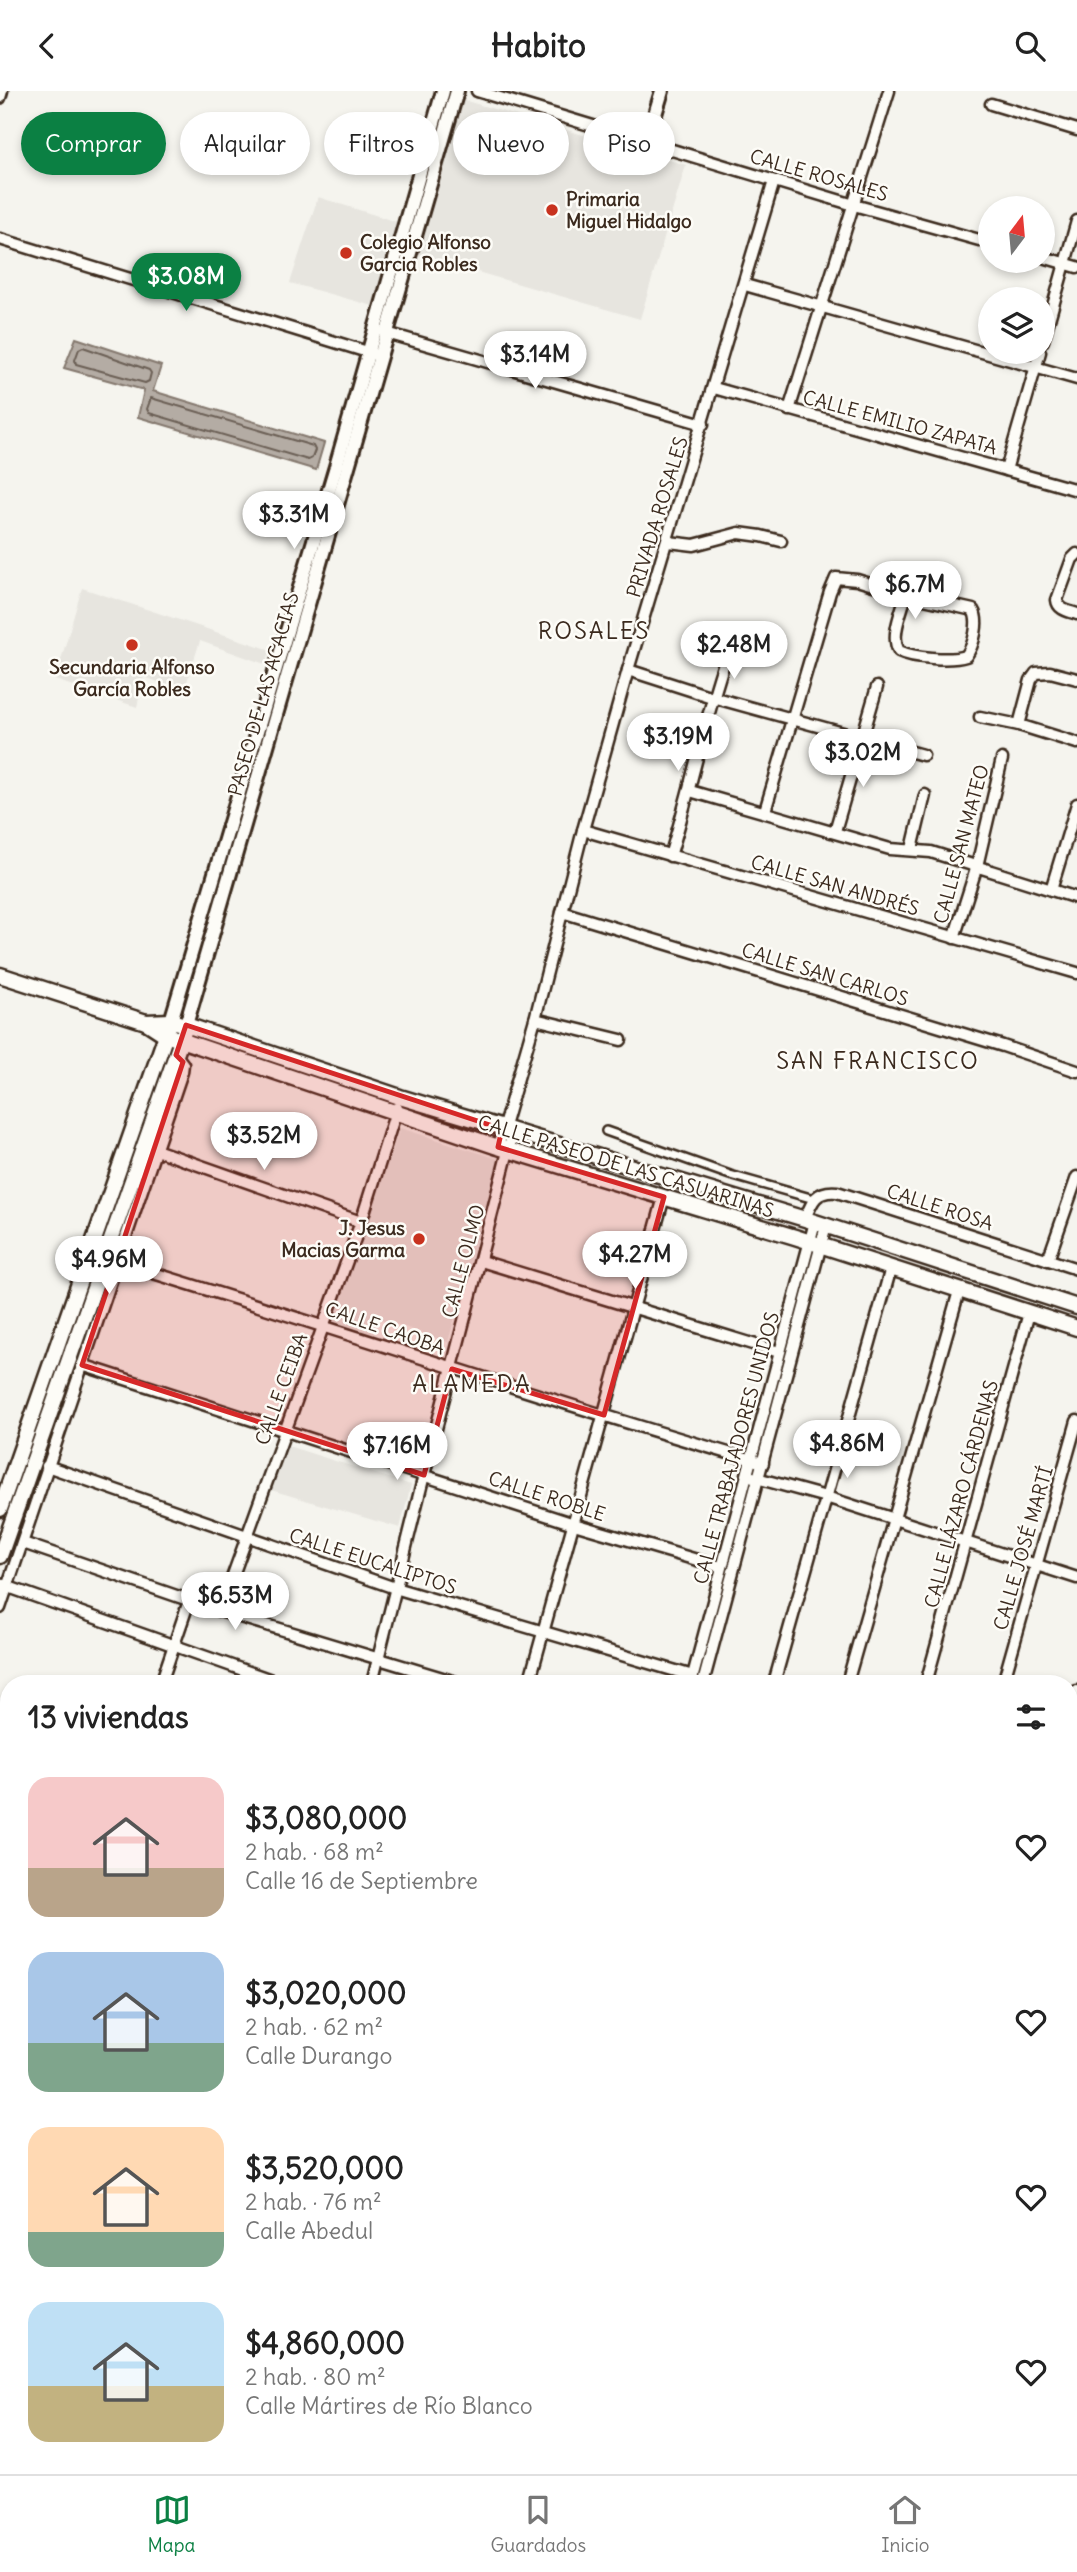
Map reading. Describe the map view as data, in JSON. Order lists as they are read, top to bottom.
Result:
{
  "streets": {
    "main road": ["CALLE PASEO DE LAS CASUARINAS"],
    "street": [
      "CALLE ROSALES",
      "CALLE EMILIO ZAPATA",
      "PRIVADA ROSALES",
      "PASEO DE LAS ACACIAS",
      "CALLE SAN MATEO",
      "CALLE SAN ANDRÉS",
      "CALLE SAN CARLOS",
      "CALLE ROSA",
      "CALLE OLMO",
      "CALLE CAOBA",
      "CALLE CEIBA",
      "CALLE TRABAJADORES UNIDOS",
      "CALLE LÁZARO CÁRDENAS",
      "CALLE ROBLE",
      "CALLE JOSÉ MARTÍ",
      "CALLE EUCALIPTOS"
    ]
  },
  "crossings": [
    ["CALLE ROSALES", "PRIVADA ROSALES"],
    ["CALLE EMILIO ZAPATA", "PRIVADA ROSALES"],
    ["PRIVADA ROSALES", "CALLE SAN ANDRÉS"],
    ["PRIVADA ROSALES", "CALLE SAN CARLOS"],
    ["PRIVADA ROSALES", "CALLE PASEO DE LAS CASUARINAS"],
    ["PRIVADA ROSALES", "CALLE OLMO"],
    ["PASEO DE LAS ACACIAS", "CALLE PASEO DE LAS CASUARINAS"],
    ["CALLE SAN MATEO", "CALLE SAN ANDRÉS"],
    ["CALLE PASEO DE LAS CASUARINAS", "CALLE ROSA"],
    ["CALLE PASEO DE LAS CASUARINAS", "CALLE OLMO"],
    ["CALLE PASEO DE LAS CASUARINAS", "CALLE CEIBA"],
    ["CALLE PASEO DE LAS CASUARINAS", "CALLE TRABAJADORES UNIDOS"],
    ["CALLE PASEO DE LAS CASUARINAS", "CALLE LÁZARO CÁRDENAS"],
    ["CALLE ROSA", "CALLE TRABAJADORES UNIDOS"],
    ["CALLE OLMO", "CALLE CAOBA"],
    ["CALLE OLMO", "CALLE ROBLE"],
    ["CALLE OLMO", "CALLE EUCALIPTOS"],
    ["CALLE CAOBA", "CALLE CEIBA"],
    ["CALLE CAOBA", "CALLE TRABAJADORES UNIDOS"],
    ["CALLE CEIBA", "CALLE ROBLE"],
    ["CALLE CEIBA", "CALLE EUCALIPTOS"],
    ["CALLE TRABAJADORES UNIDOS", "CALLE ROBLE"]
  ],
  "districts": ["ROSALES", "SAN FRANCISCO", "ALAMEDA"],
  "places": [
    "Primaria Miguel Hidalgo",
    "Colegio Alfonso Garcia Robles",
    "Secundaria Alfonso García Robles",
    "J. Jesus Macias Garma"
  ],
  "north": "top",
  "page": {
    "header": "Habito",
    "chip": [
      "Comprar",
      "Alquilar",
      "Filtros",
      "Nuevo",
      "Piso"
    ],
    "price": [
      "$3.08M",
      "$3.14M",
      "$3.31M",
      "$6.7M",
      "$2.48M",
      "$3.19M",
      "$3.02M",
      "$3.52M",
      "$4.27M",
      "$4.96M",
      "$4.86M",
      "$7.16M",
      "$6.53M"
    ],
    "heading": "13 viviendas",
    "list": [
      {
        "name": "$3,080,000",
        "note": "2 hab. · 68 m² · Calle 16 de Septiembre"
      },
      {
        "name": "$3,020,000",
        "note": "2 hab. · 62 m² · Calle Durango"
      },
      {
        "name": "$3,520,000",
        "note": "2 hab. · 76 m² · Calle Abedul"
      },
      {
        "name": "$4,860,000",
        "note": "2 hab. · 80 m² · Calle Mártires de Río Blanco"
      }
    ],
    "tabs": ["Mapa", "Guardados", "Inicio"]
  }
}
